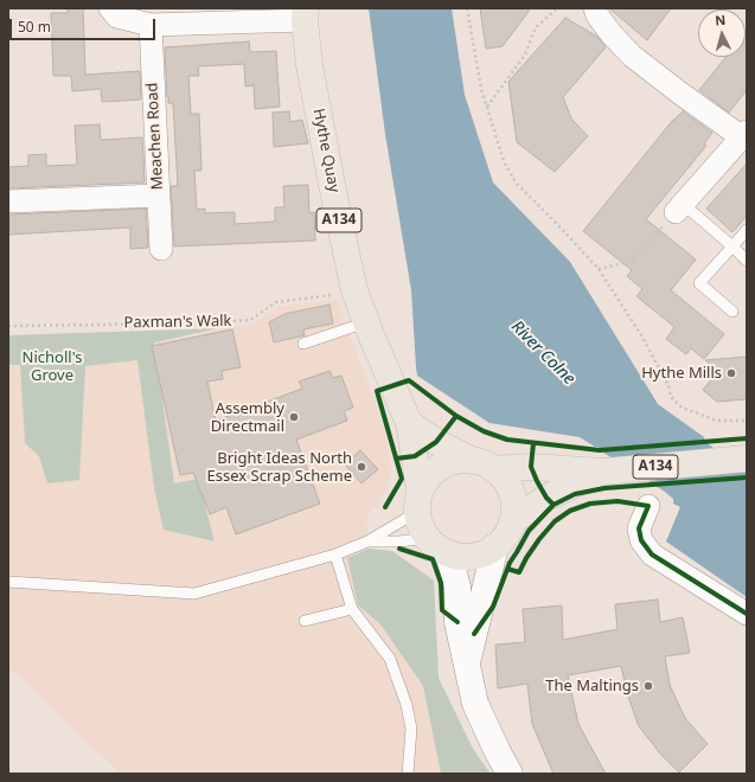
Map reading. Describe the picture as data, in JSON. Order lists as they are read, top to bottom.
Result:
{
  "streets": {
    "main road": ["Hythe Quay", "A134"],
    "street": ["Meachen Road"],
    "path": ["Paxman's Walk"]
  },
  "crossings": [
    ["Hythe Quay", "A134"]
  ],
  "water": ["River Colne"],
  "parks": ["Nicholl's Grove"],
  "places": [
    "Hythe Mills",
    "Assembly Directmail",
    "Bright Ideas North Essex Scrap Scheme",
    "The Maltings"
  ],
  "scale_bar": "50 m",
  "north": "top"
}
